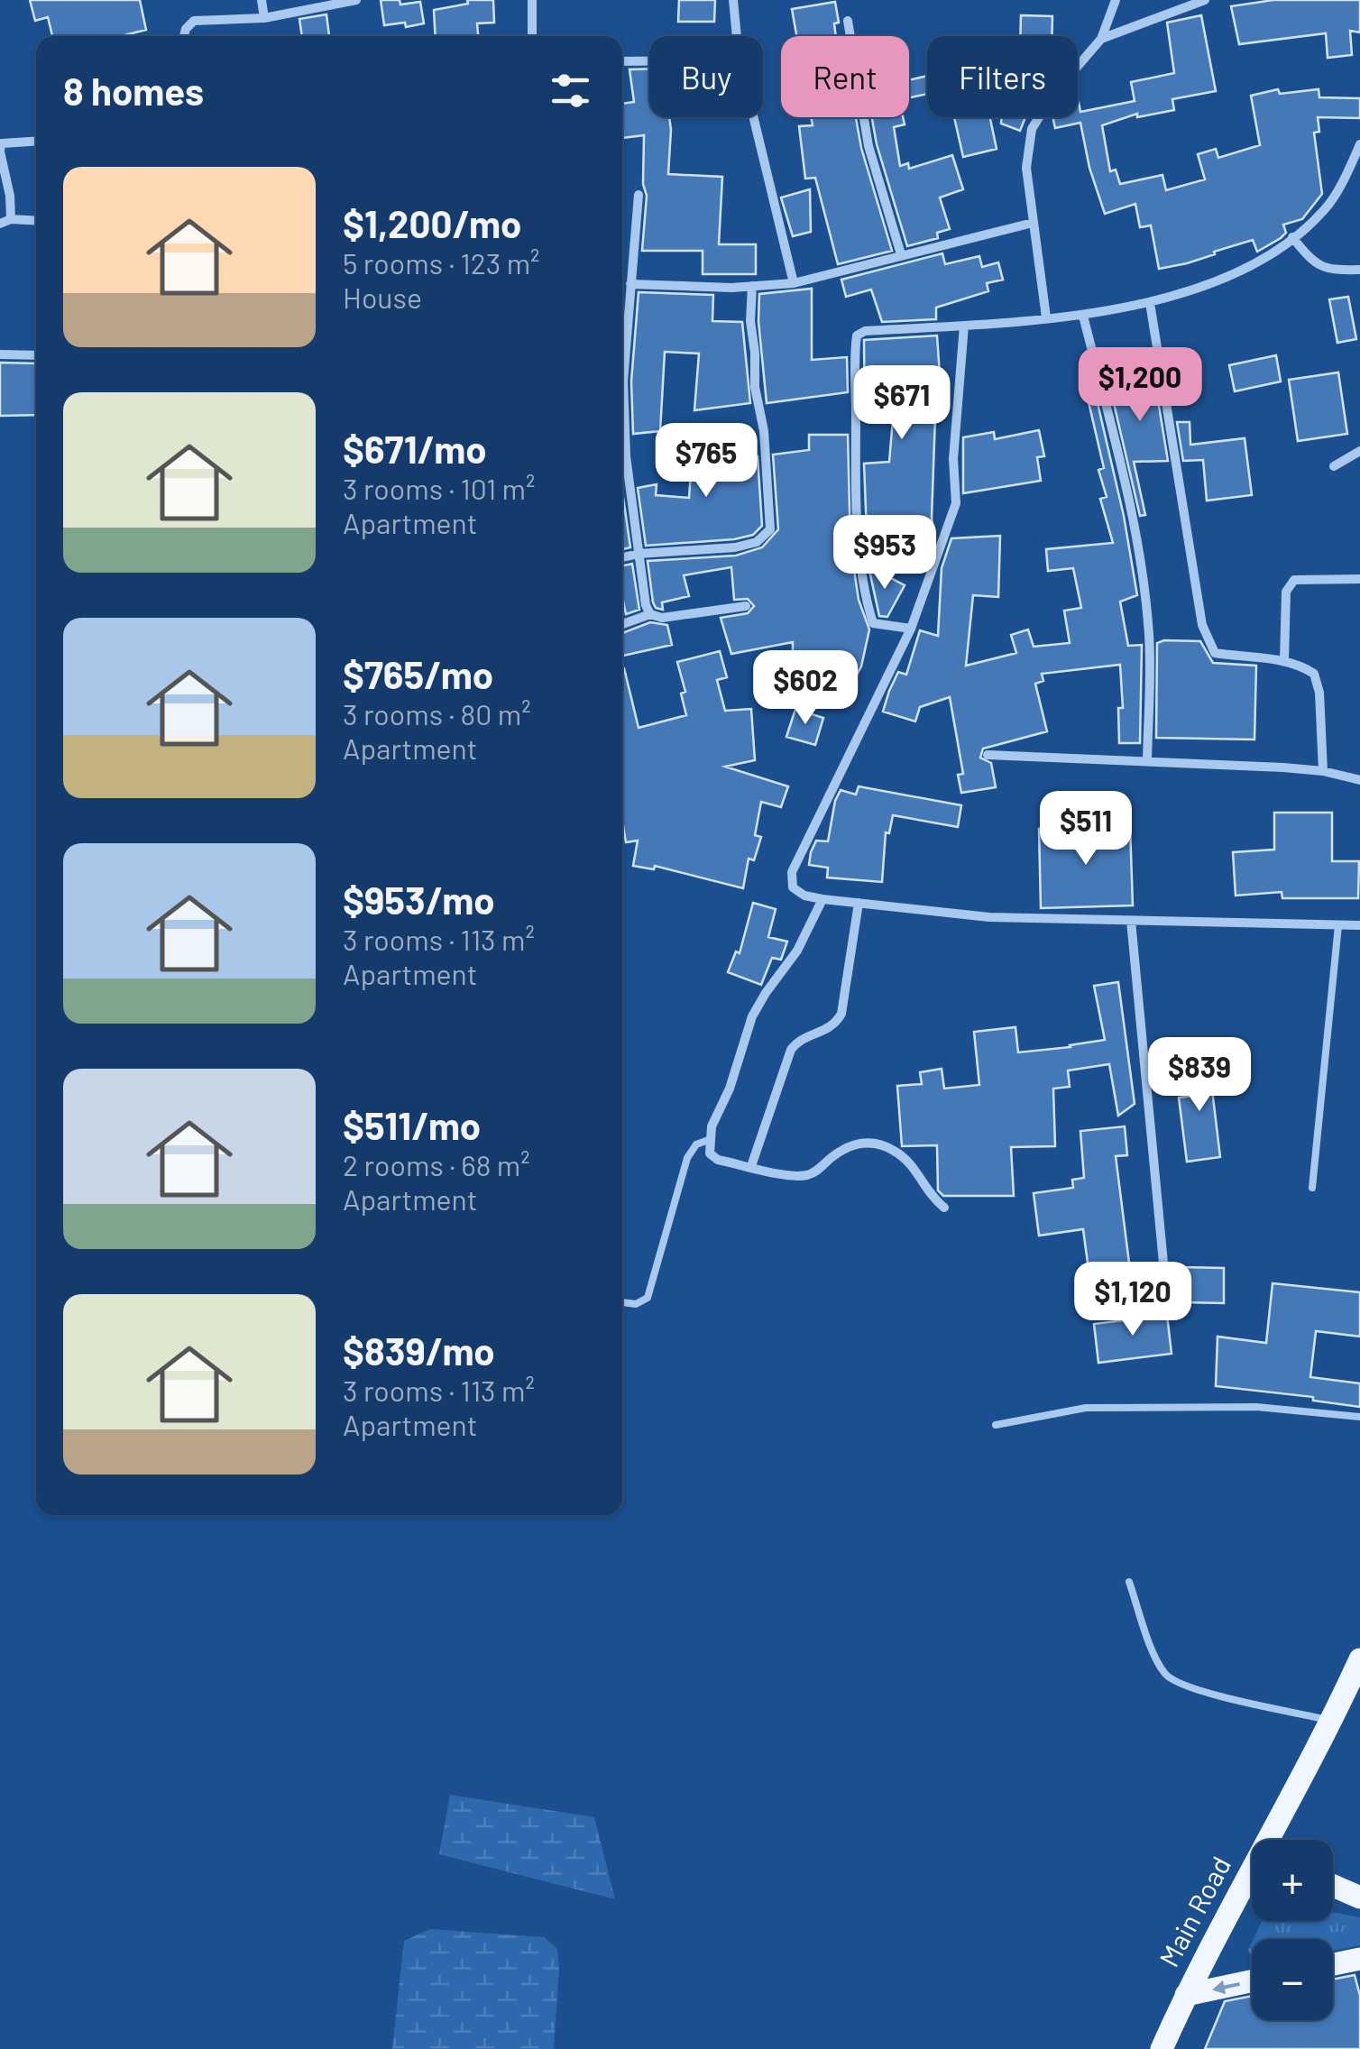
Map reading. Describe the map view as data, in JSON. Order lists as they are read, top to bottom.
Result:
{
  "streets": {
    "main road": ["Main Road"]
  },
  "page": {
    "chip": ["Buy", "Rent", "Filters"],
    "heading": "8 homes",
    "list": [
      {
        "name": "$1,200/mo",
        "note": "5 rooms · 123 m² · House"
      },
      {
        "name": "$671/mo",
        "note": "3 rooms · 101 m² · Apartment"
      },
      {
        "name": "$765/mo",
        "note": "3 rooms · 80 m² · Apartment"
      },
      {
        "name": "$953/mo",
        "note": "3 rooms · 113 m² · Apartment"
      },
      {
        "name": "$511/mo",
        "note": "2 rooms · 68 m² · Apartment"
      },
      {
        "name": "$839/mo",
        "note": "3 rooms · 113 m² · Apartment"
      }
    ],
    "price": [
      "$1,200",
      "$671",
      "$765",
      "$953",
      "$602",
      "$511",
      "$839",
      "$1,120"
    ],
    "map_buttons": ["+", "−"]
  }
}
